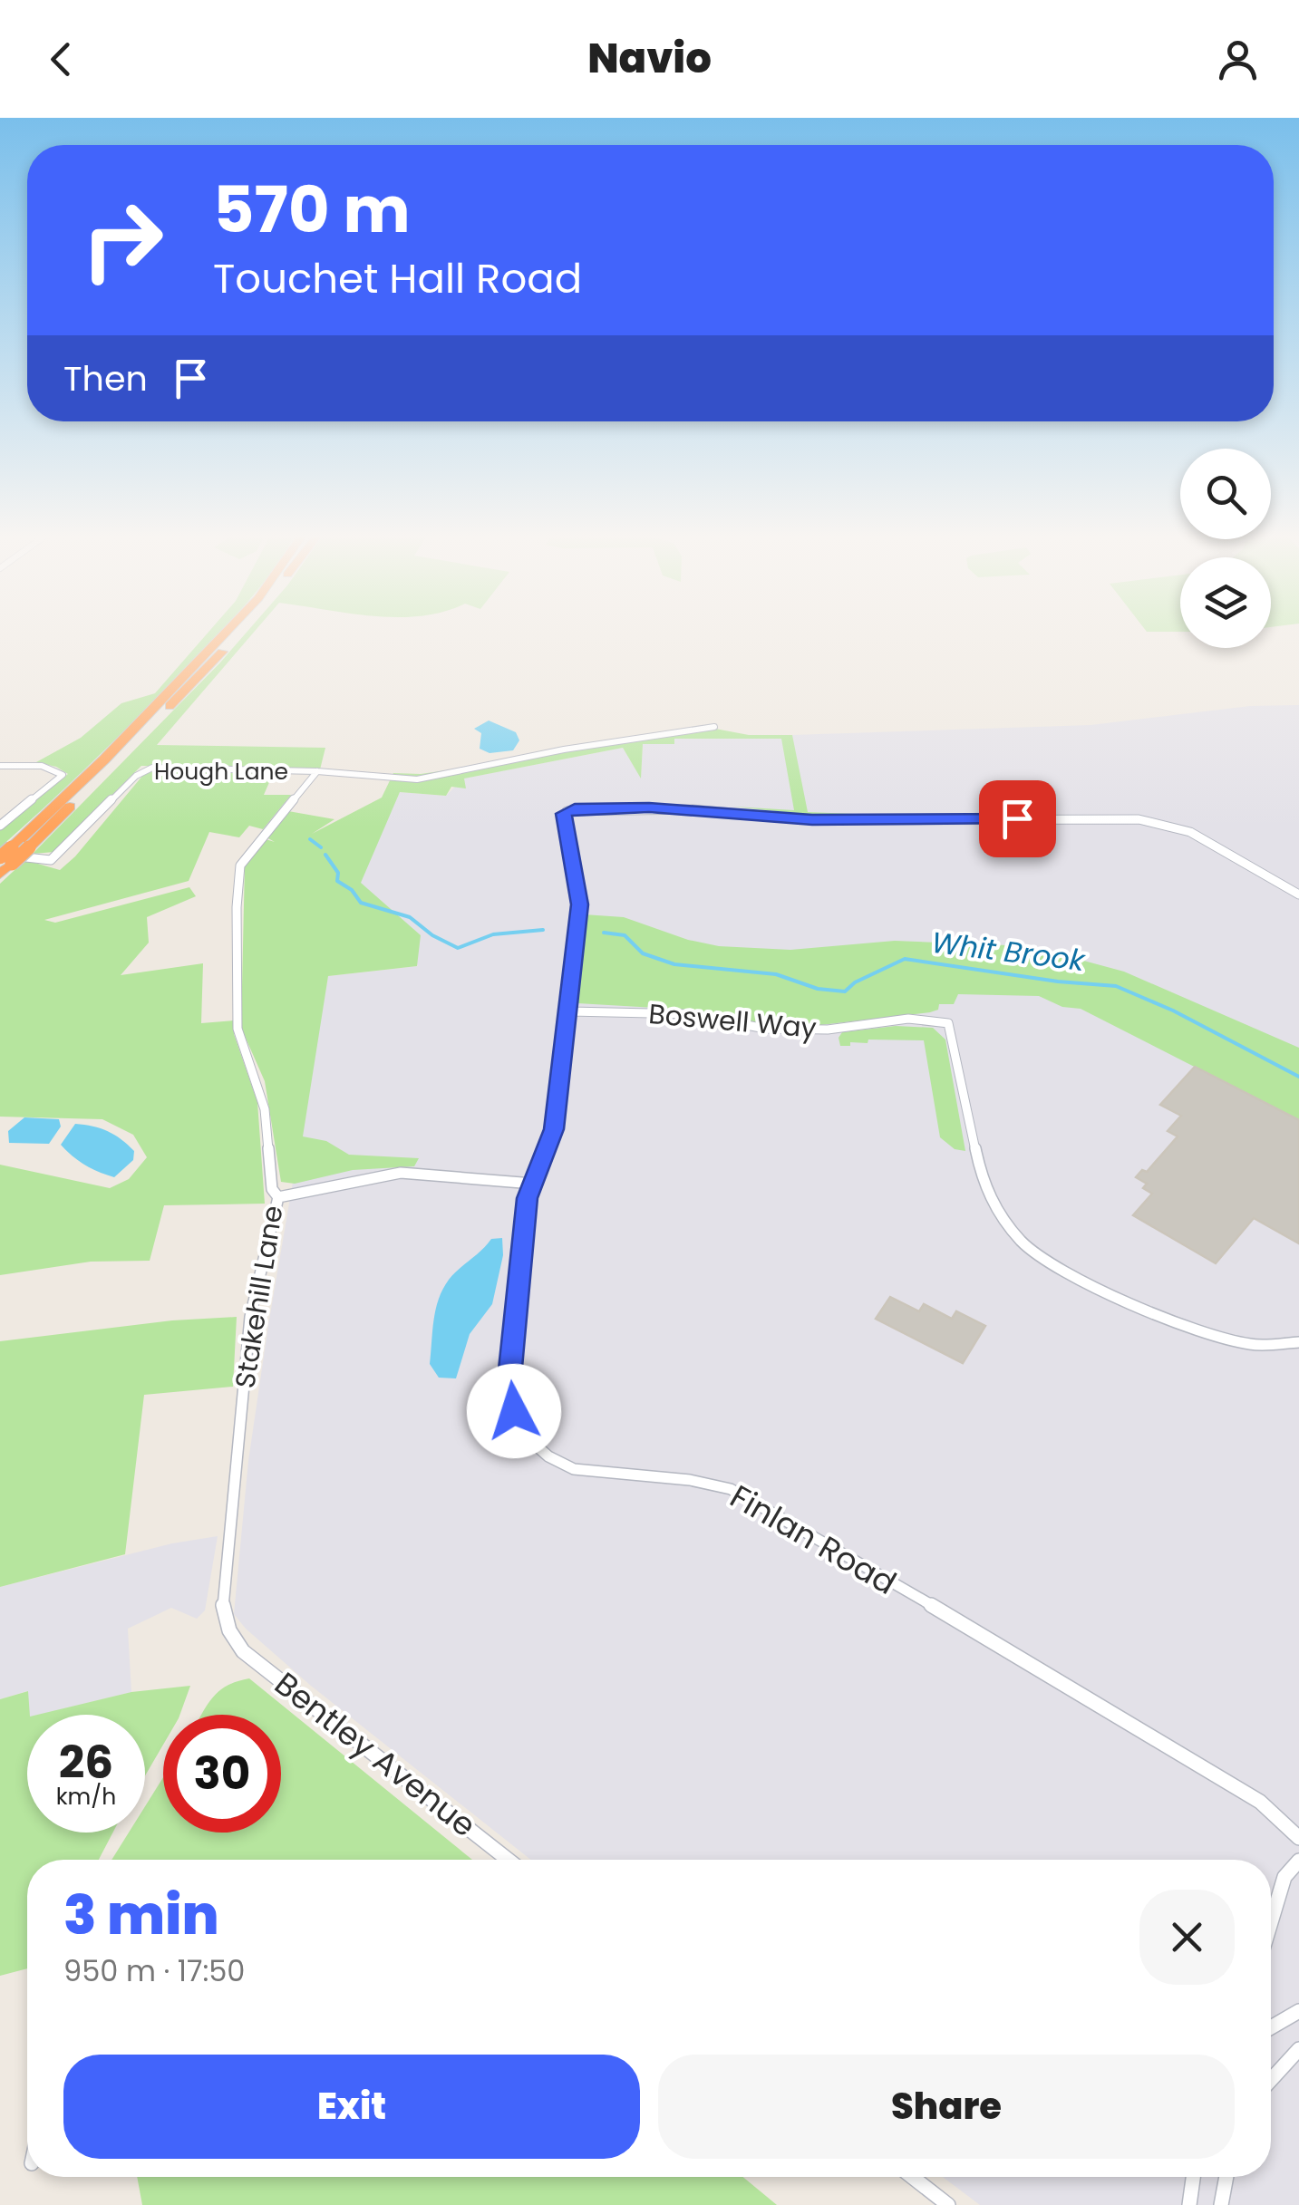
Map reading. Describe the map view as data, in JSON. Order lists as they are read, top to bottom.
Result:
{
  "streets": {
    "street": [
      "Hough Lane",
      "Boswell Way",
      "Stakehill Lane",
      "Finlan Road",
      "Bentley Avenue"
    ]
  },
  "crossings": [
    ["Hough Lane", "Stakehill Lane"],
    ["Boswell Way", "Finlan Road"],
    ["Stakehill Lane", "Bentley Avenue"]
  ],
  "water": ["Whit Brook"],
  "page": {
    "header": "Navio",
    "turn": ["570 m", "Touchet Hall Road"],
    "then": "Then",
    "speed": "26 km/h",
    "limit": "30",
    "heading": ["3 min", "950 m · 17:50"],
    "buttons": ["Exit", "Share"]
  }
}
